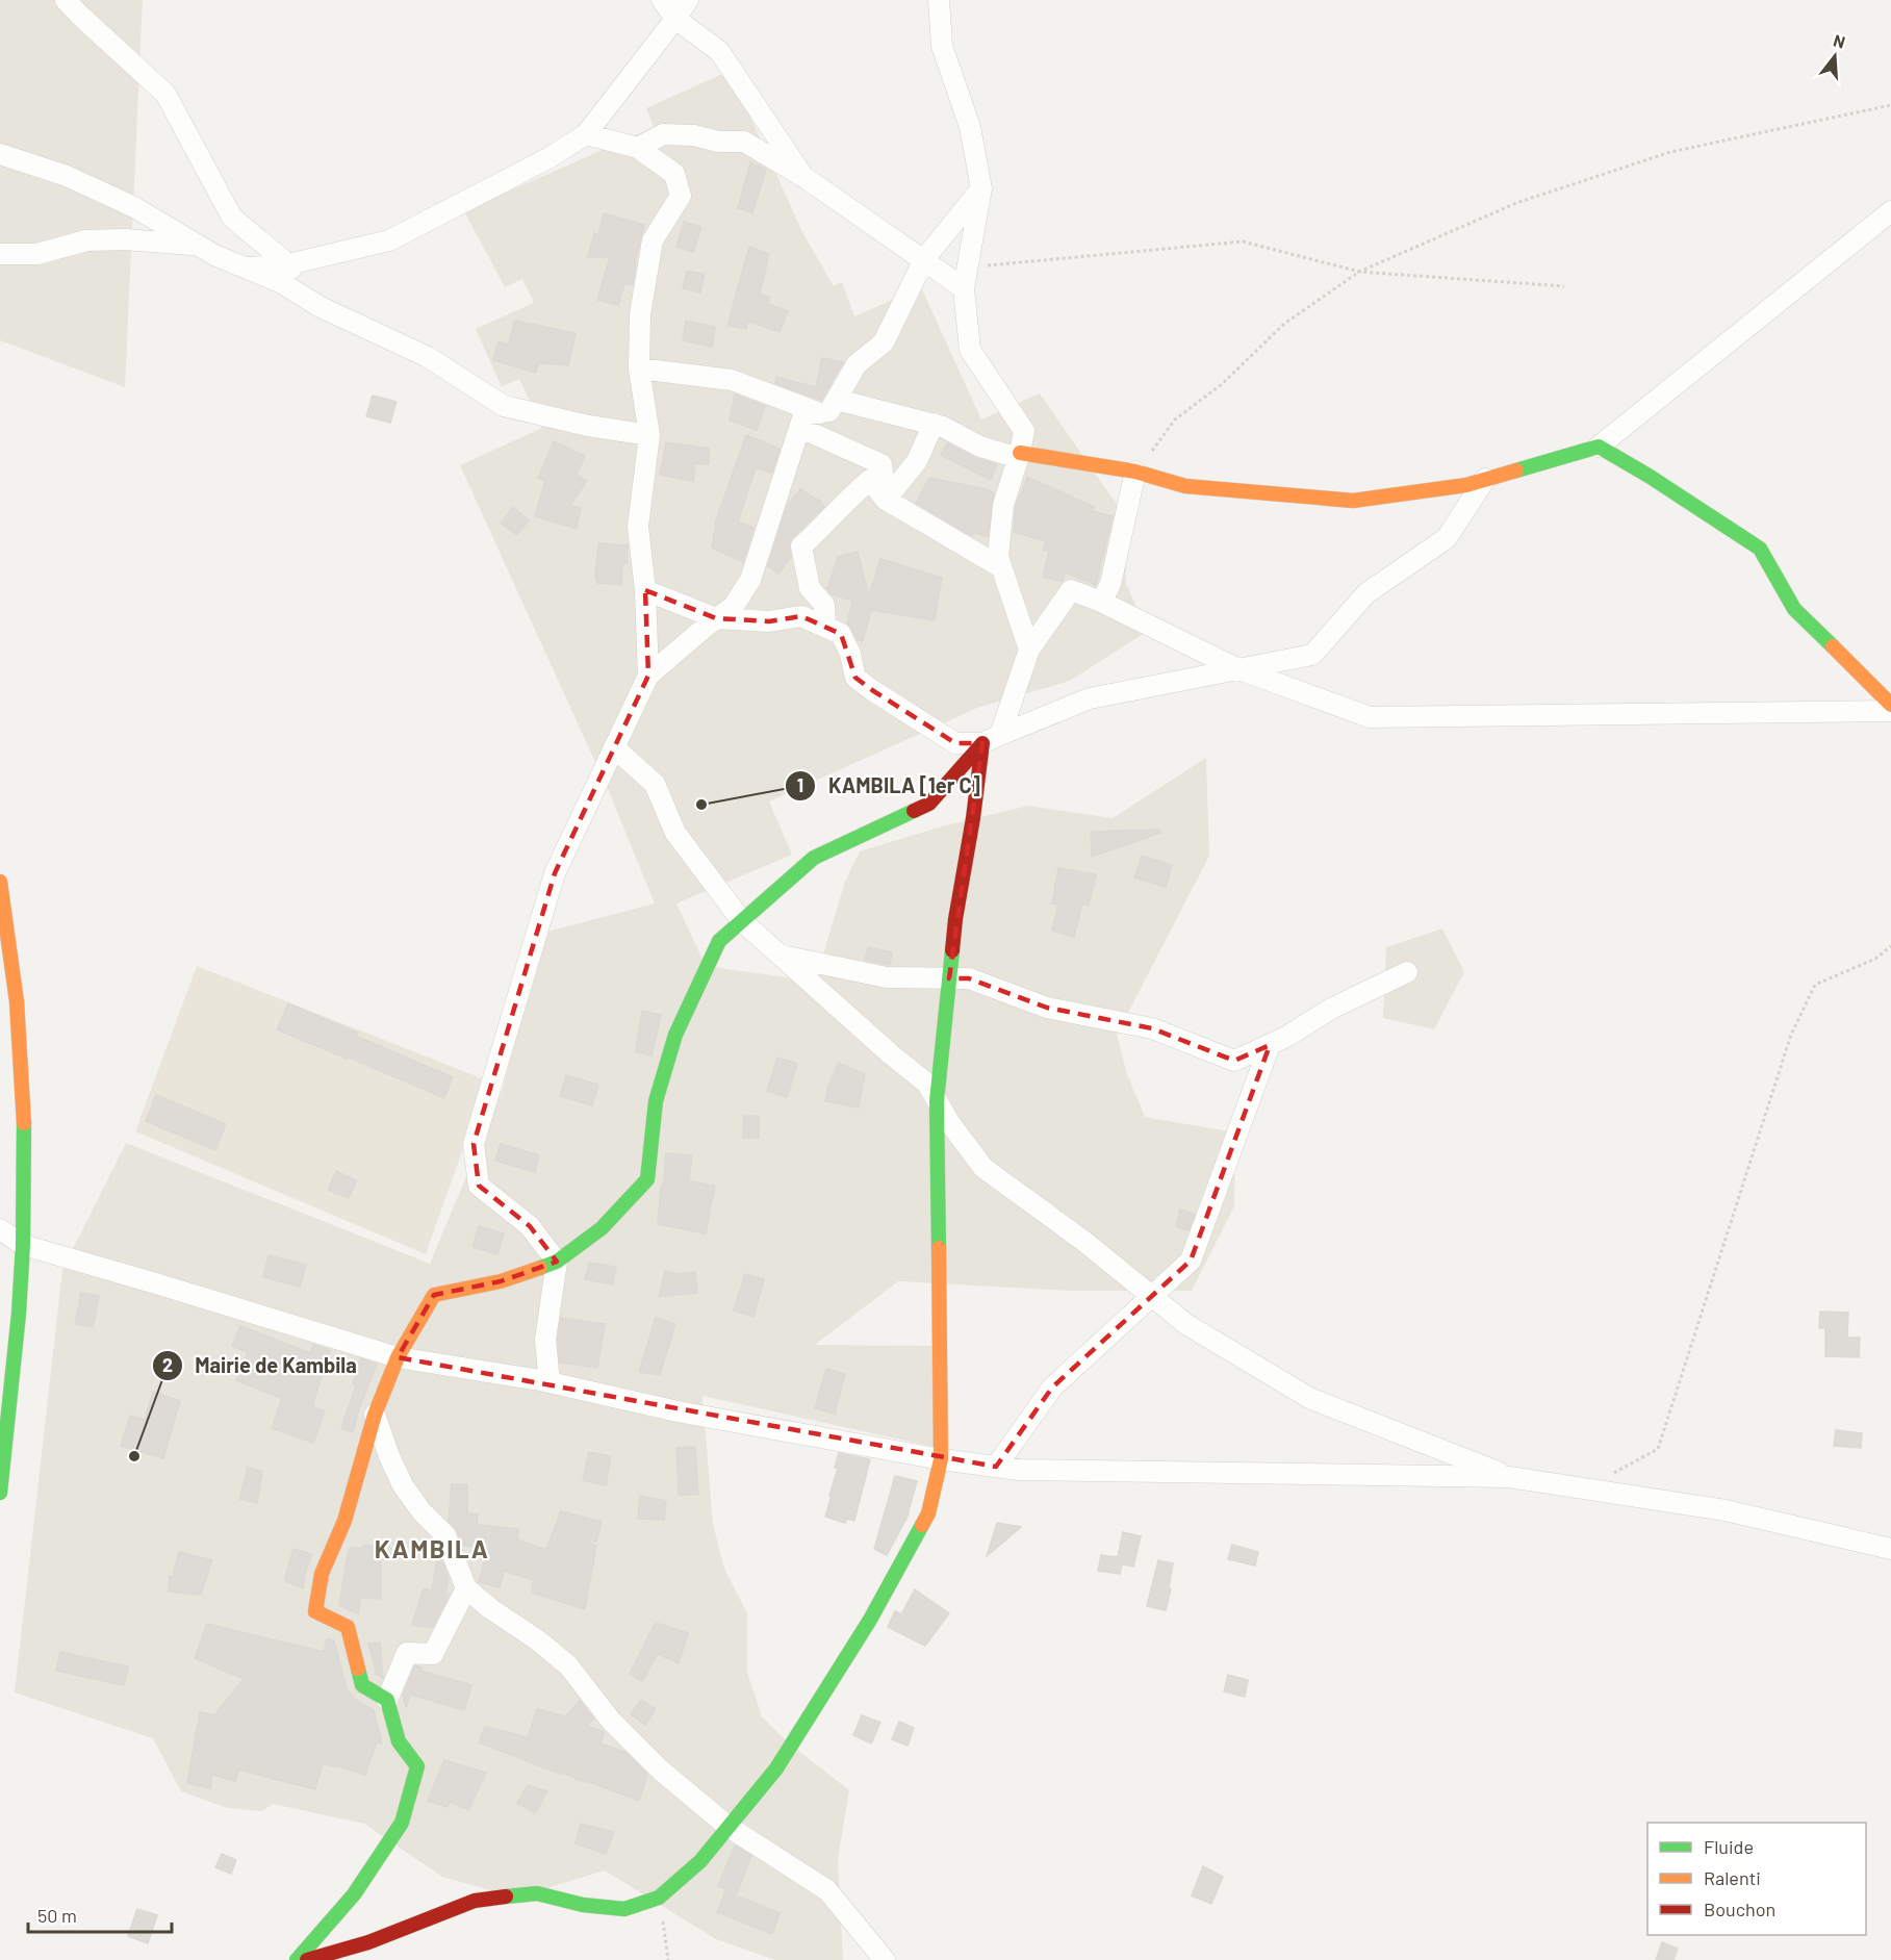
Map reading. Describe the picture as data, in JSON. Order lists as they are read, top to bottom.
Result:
{
  "districts": ["KAMBILA"],
  "places": ["KAMBILA [1er C]", "Mairie de Kambila"],
  "legend": ["Fluide", "Ralenti", "Bouchon"],
  "scale_bar": "50 m",
  "north": "top"
}
